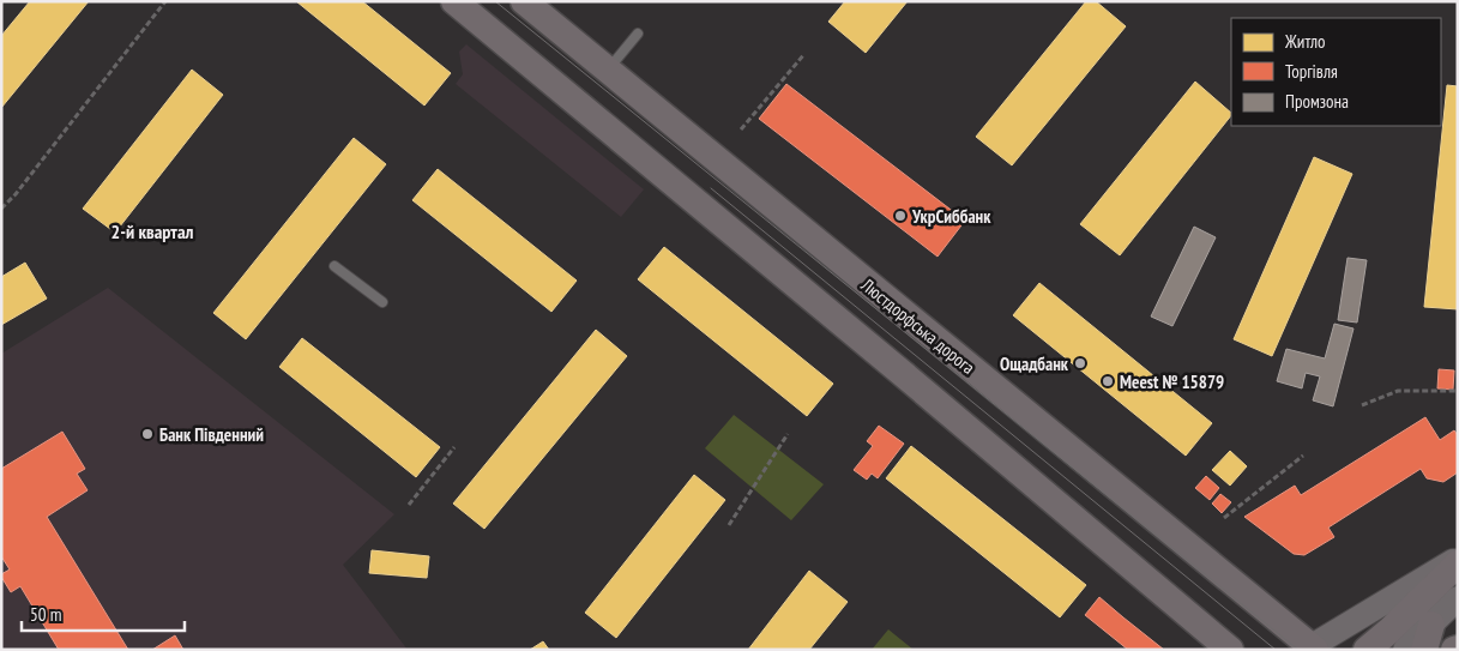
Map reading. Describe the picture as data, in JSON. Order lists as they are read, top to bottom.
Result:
{
  "streets": {
    "main road": ["Люстдорфська дорога"]
  },
  "districts": ["2-й квартал"],
  "places": [
    "УкрСиббанк",
    "Ощадбанк",
    "Meest № 15879",
    "Банк Південний"
  ],
  "legend": ["Житло", "Торгівля", "Промзона"],
  "scale_bar": "50 m"
}
